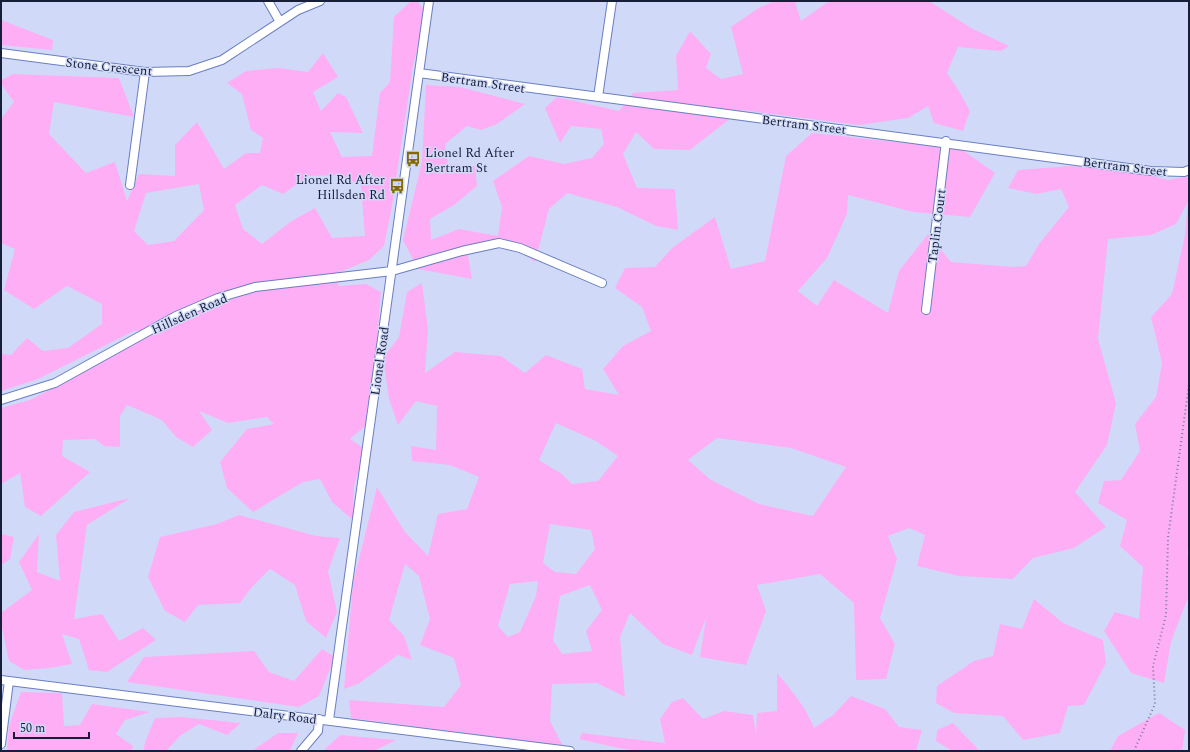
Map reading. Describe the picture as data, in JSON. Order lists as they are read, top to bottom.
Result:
{
  "streets": {
    "street": [
      "Stone Crescent",
      "Bertram Street",
      "Taplin Court",
      "Hillsden Road",
      "Lionel Road",
      "Dalry Road"
    ]
  },
  "crossings": [
    ["Bertram Street", "Taplin Court"],
    ["Bertram Street", "Lionel Road"],
    ["Hillsden Road", "Lionel Road"],
    ["Lionel Road", "Dalry Road"]
  ],
  "places": {
    "bus stop": ["Lionel Rd After Bertram St", "Lionel Rd After Hillsden Rd"]
  },
  "scale_bar": "50 m"
}
